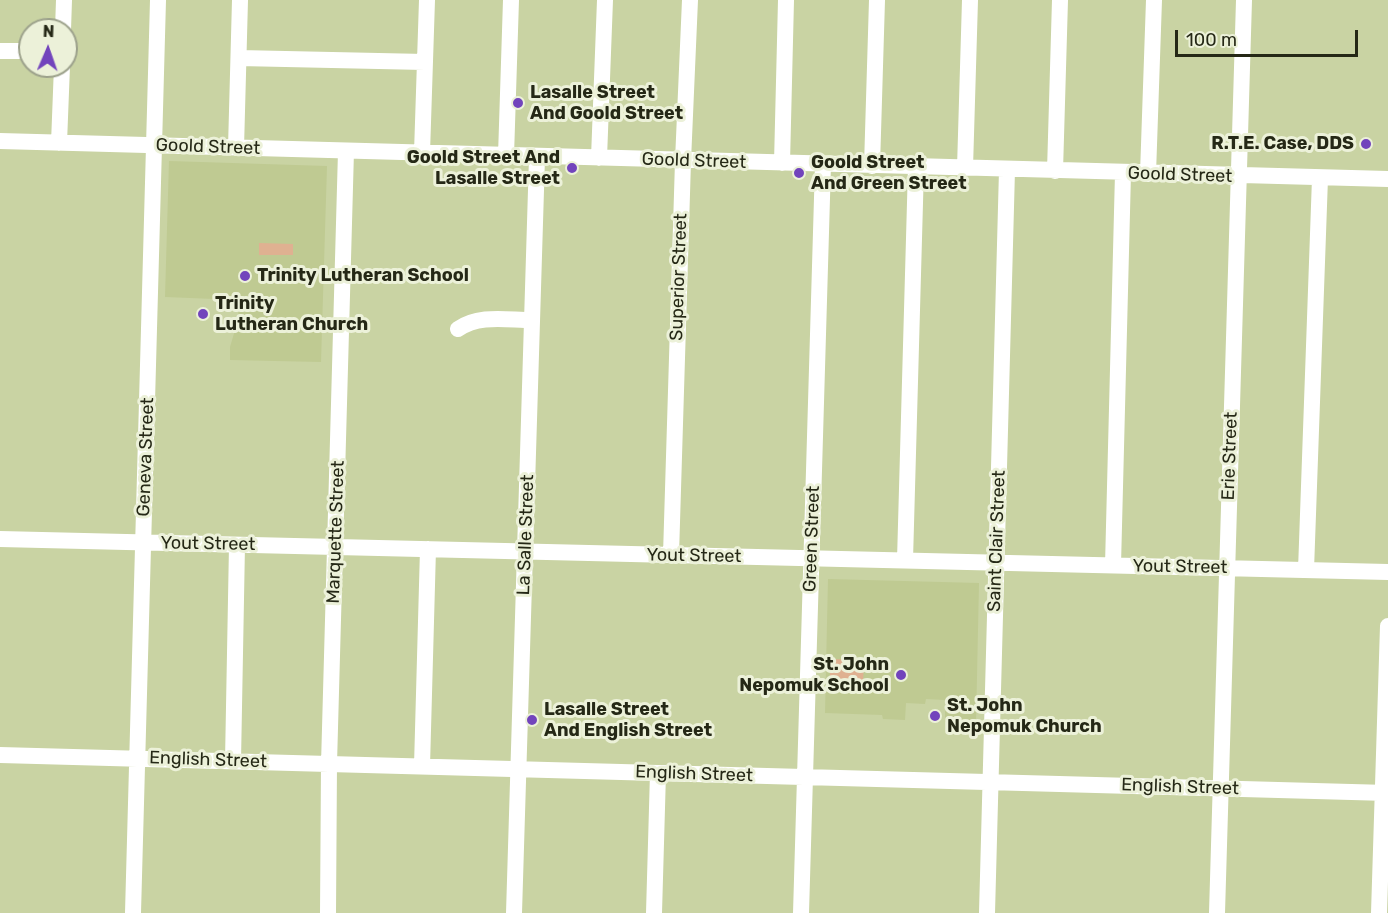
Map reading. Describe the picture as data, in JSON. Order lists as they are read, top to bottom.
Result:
{
  "streets": {
    "street": [
      "Goold Street",
      "Superior Street",
      "Erie Street",
      "Geneva Street",
      "Marquette Street",
      "La Salle Street",
      "Green Street",
      "Saint Clair Street",
      "Yout Street",
      "English Street"
    ]
  },
  "crossings": [
    ["Goold Street", "Superior Street"],
    ["Goold Street", "Erie Street"],
    ["Goold Street", "Geneva Street"],
    ["Goold Street", "Marquette Street"],
    ["Goold Street", "La Salle Street"],
    ["Goold Street", "Green Street"],
    ["Goold Street", "Saint Clair Street"],
    ["Superior Street", "Yout Street"],
    ["Erie Street", "Yout Street"],
    ["Erie Street", "English Street"],
    ["Geneva Street", "Yout Street"],
    ["Geneva Street", "English Street"],
    ["Marquette Street", "Yout Street"],
    ["Marquette Street", "English Street"],
    ["La Salle Street", "Yout Street"],
    ["La Salle Street", "English Street"],
    ["Green Street", "Yout Street"],
    ["Green Street", "English Street"],
    ["Saint Clair Street", "Yout Street"],
    ["Saint Clair Street", "English Street"]
  ],
  "places": [
    "Lasalle Street And Goold Street",
    "R.T.E. Case, DDS",
    "Goold Street And Lasalle Street",
    "Goold Street And Green Street",
    "Trinity Lutheran School",
    "Trinity Lutheran Church",
    "St. John Nepomuk School",
    "St. John Nepomuk Church",
    "Lasalle Street And English Street"
  ],
  "scale_bar": "100 m",
  "north": "top"
}
